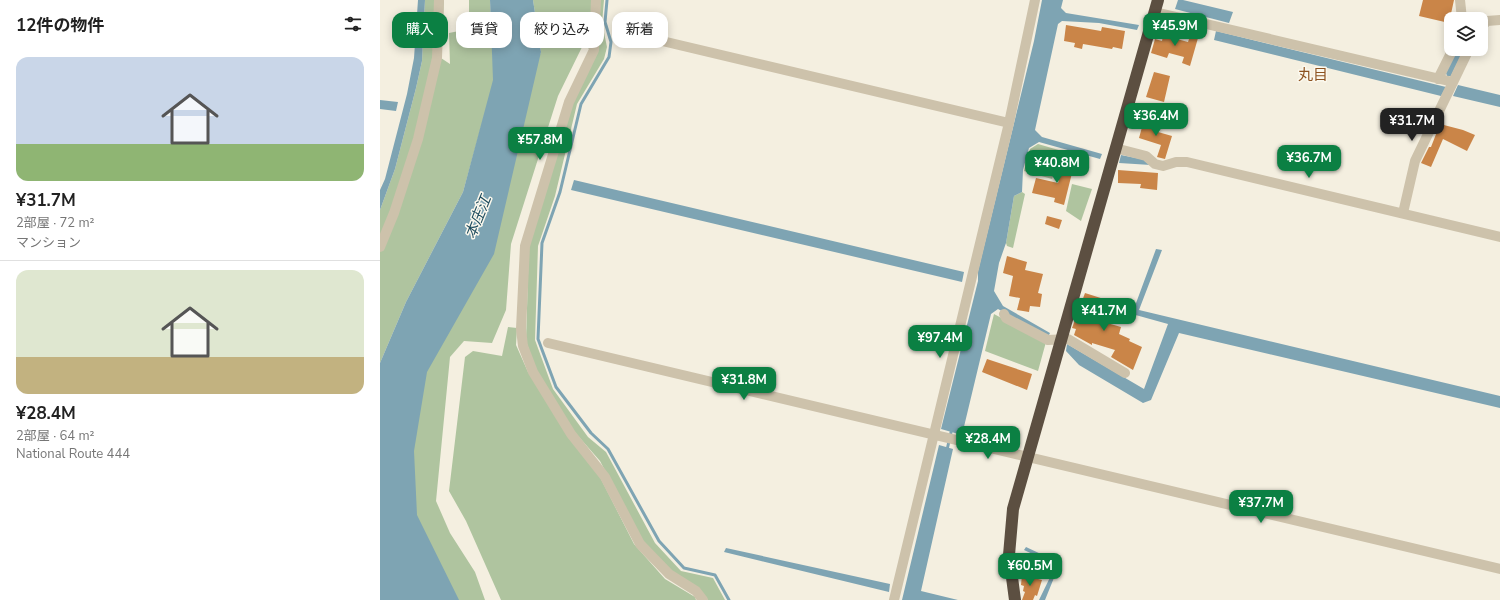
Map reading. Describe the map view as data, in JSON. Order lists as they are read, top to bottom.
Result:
{
  "districts": ["丸目"],
  "water": ["本庄江"],
  "page": {
    "heading": "12件の物件",
    "chip": [
      "購入",
      "賃貸",
      "絞り込み",
      "新着"
    ],
    "price": [
      "¥45.9M",
      "¥36.4M",
      "¥31.7M",
      "¥57.8M",
      "¥36.7M",
      "¥40.8M",
      "¥41.7M",
      "¥97.4M",
      "¥31.8M",
      "¥28.4M",
      "¥37.7M",
      "¥60.5M"
    ],
    "list": [
      {
        "name": "¥31.7M",
        "note": "2部屋 · 72 m² · マンション"
      },
      {
        "name": "¥28.4M",
        "note": "2部屋 · 64 m² · National Route 444"
      }
    ]
  }
}
